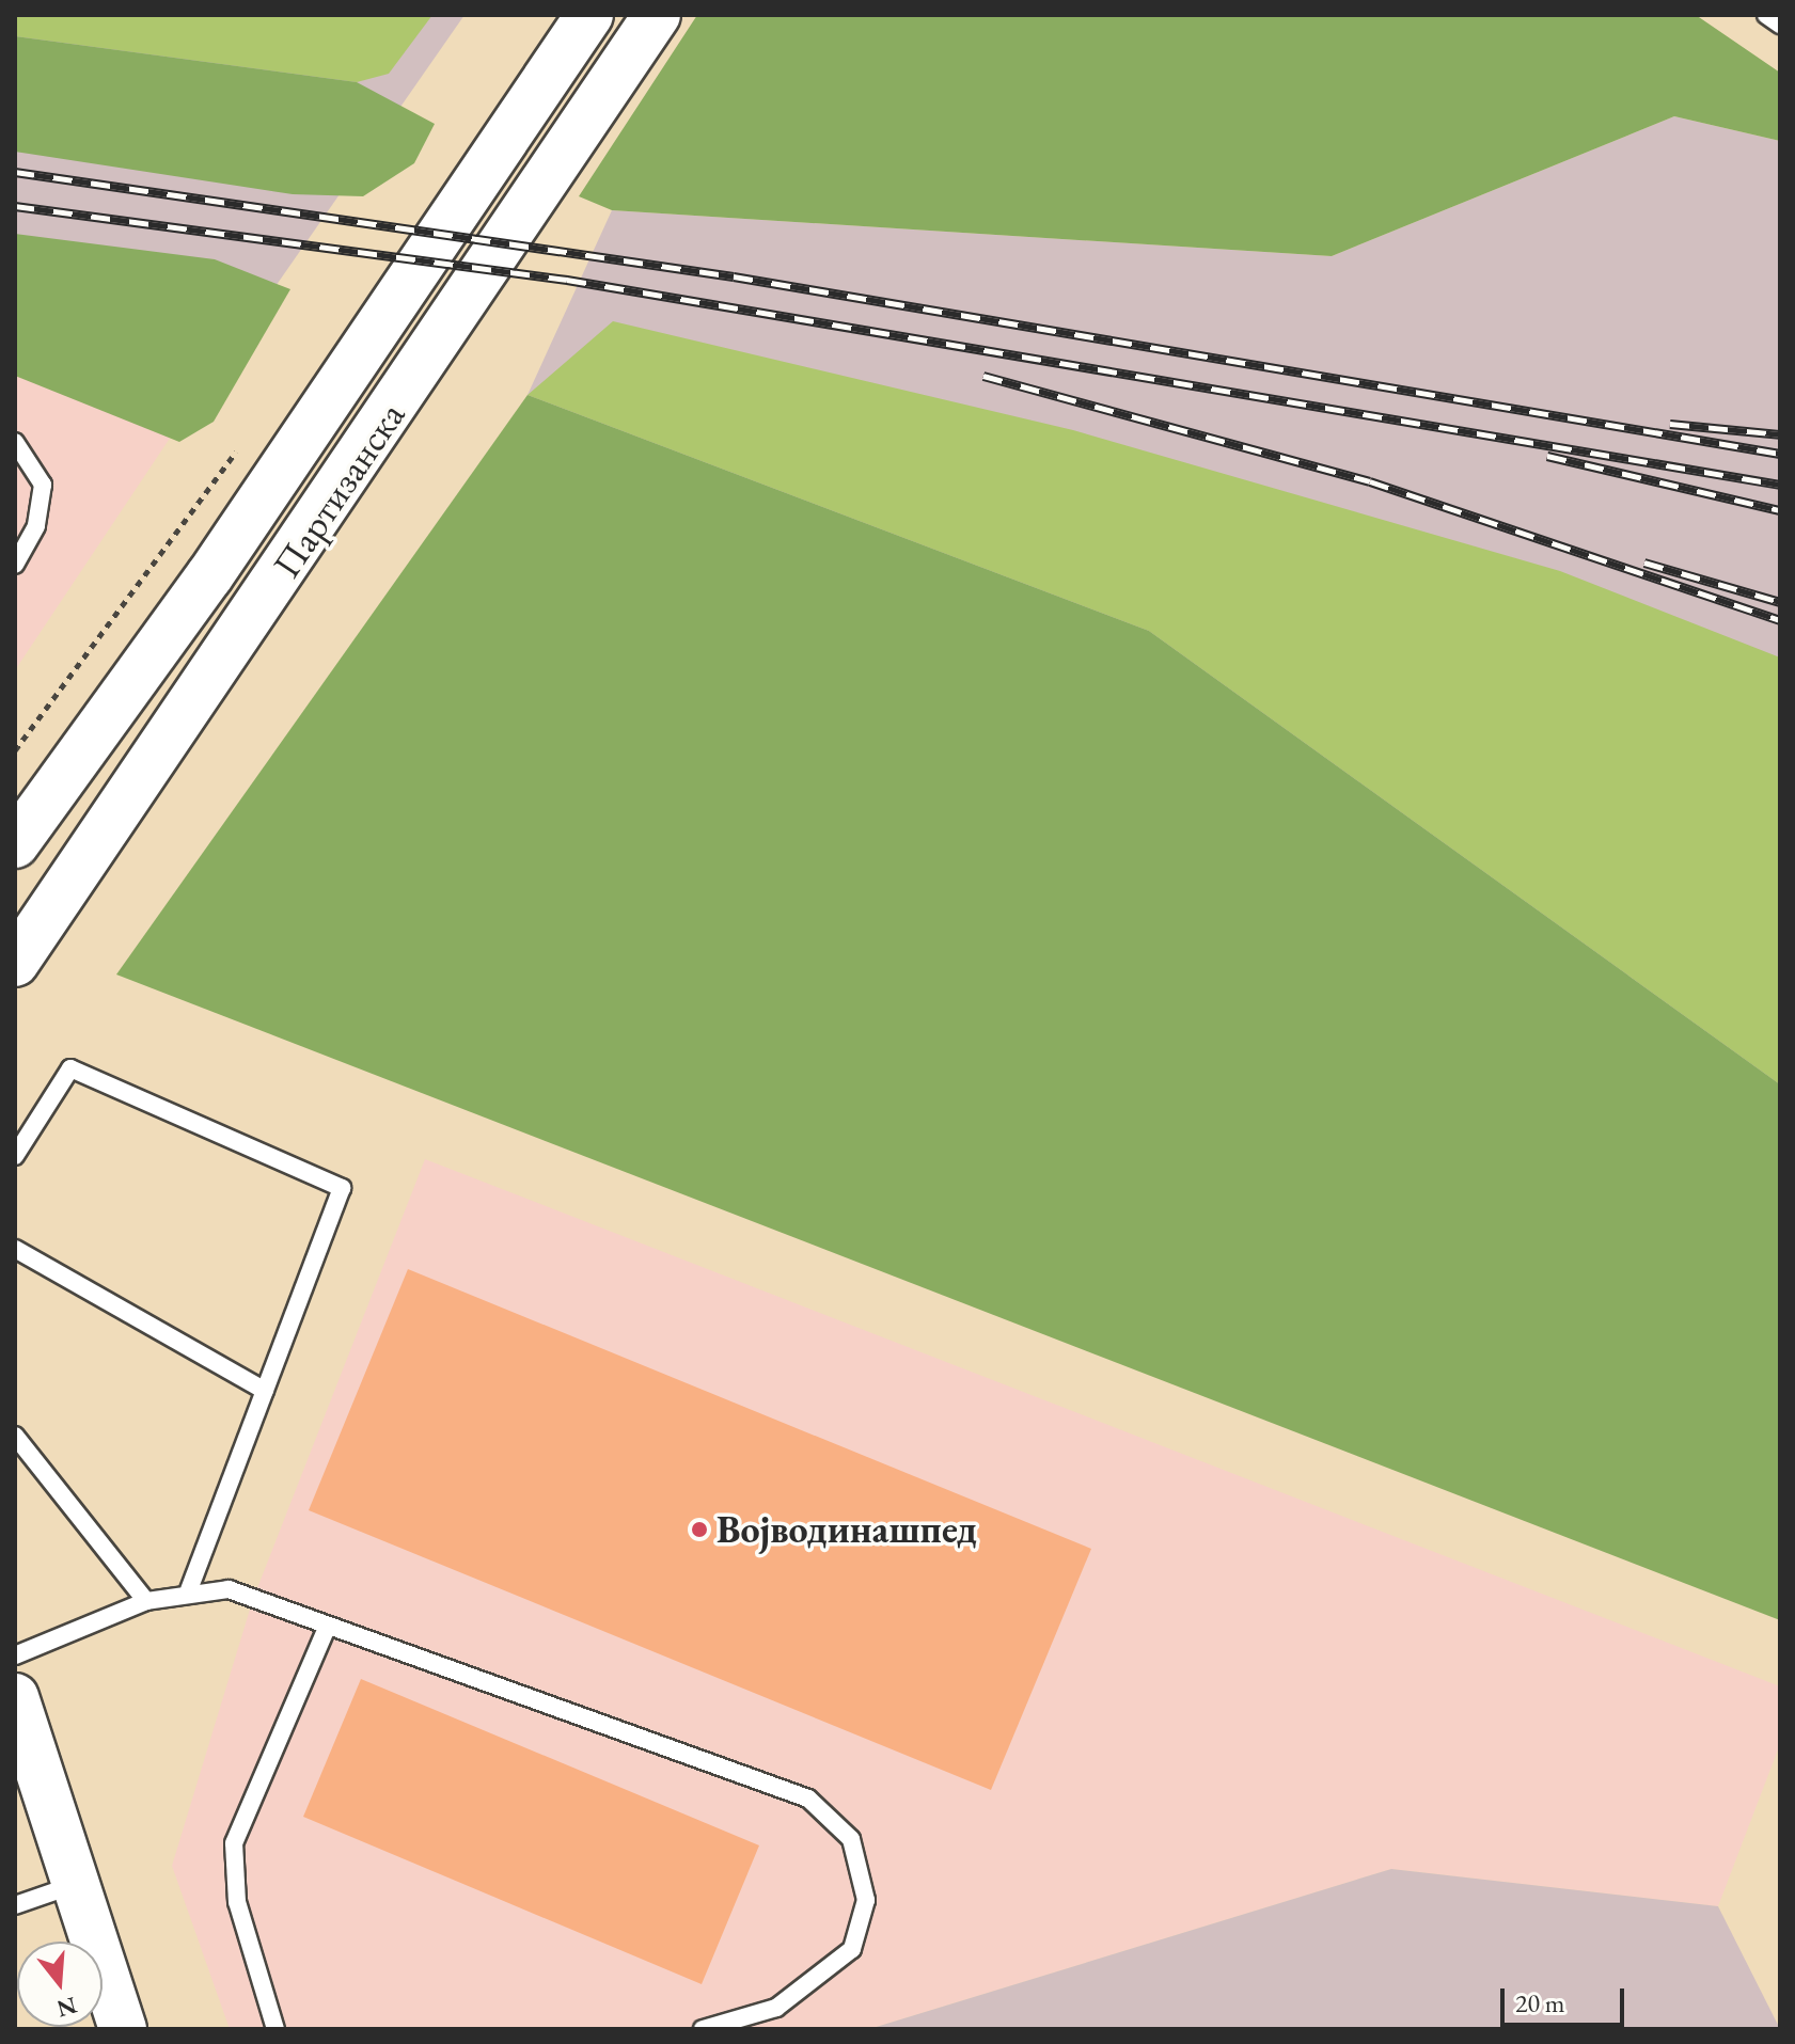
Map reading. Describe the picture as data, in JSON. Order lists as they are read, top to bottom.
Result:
{
  "streets": {
    "main road": ["Партизанска"]
  },
  "places": ["Војводинашпед"],
  "scale_bar": "20 m",
  "north": "bottom"
}
